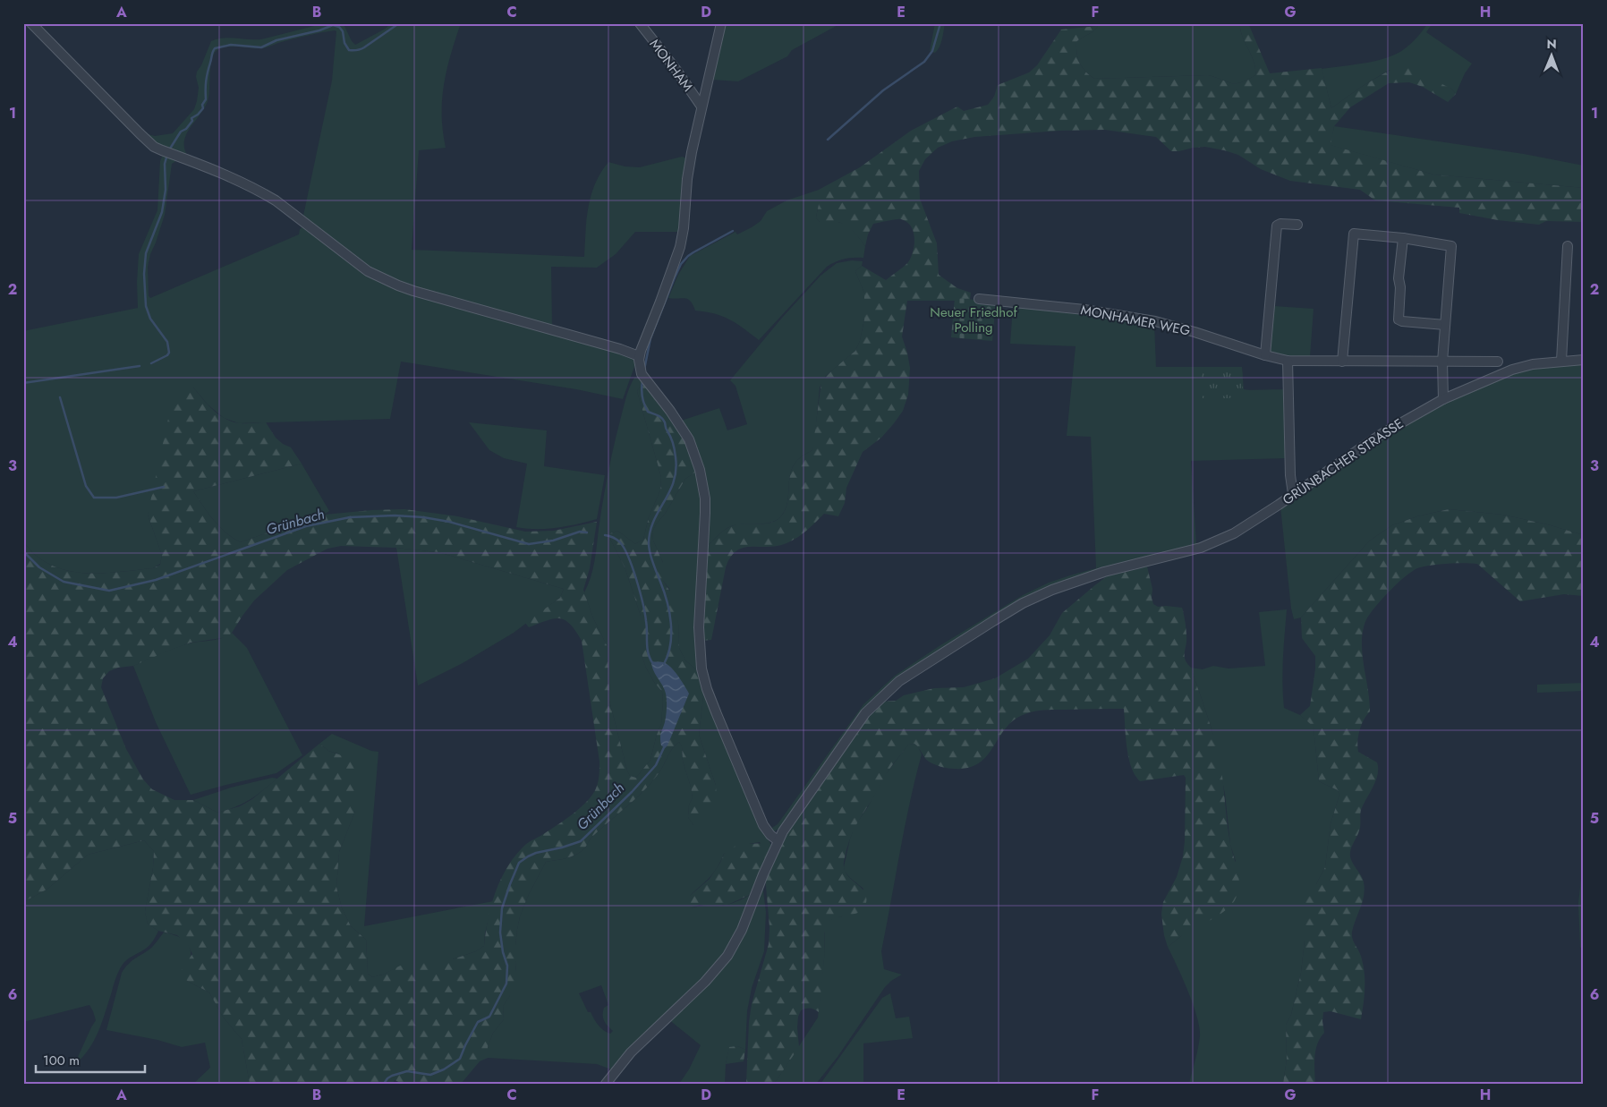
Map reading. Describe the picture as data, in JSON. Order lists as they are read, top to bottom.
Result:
{
  "streets": {
    "street": ["MONHAM", "MONHAMER WEG", "GRÜNBACHER STRASSE"]
  },
  "water": ["Grünbach"],
  "parks": ["Neuer Friedhof Polling"],
  "scale_bar": "100 m",
  "north": "top",
  "grid": {
    "columns": [
      "A",
      "B",
      "C",
      "D",
      "E",
      "F",
      "G",
      "H"
    ],
    "rows": [
      "1",
      "2",
      "3",
      "4",
      "5",
      "6"
    ]
  }
}
